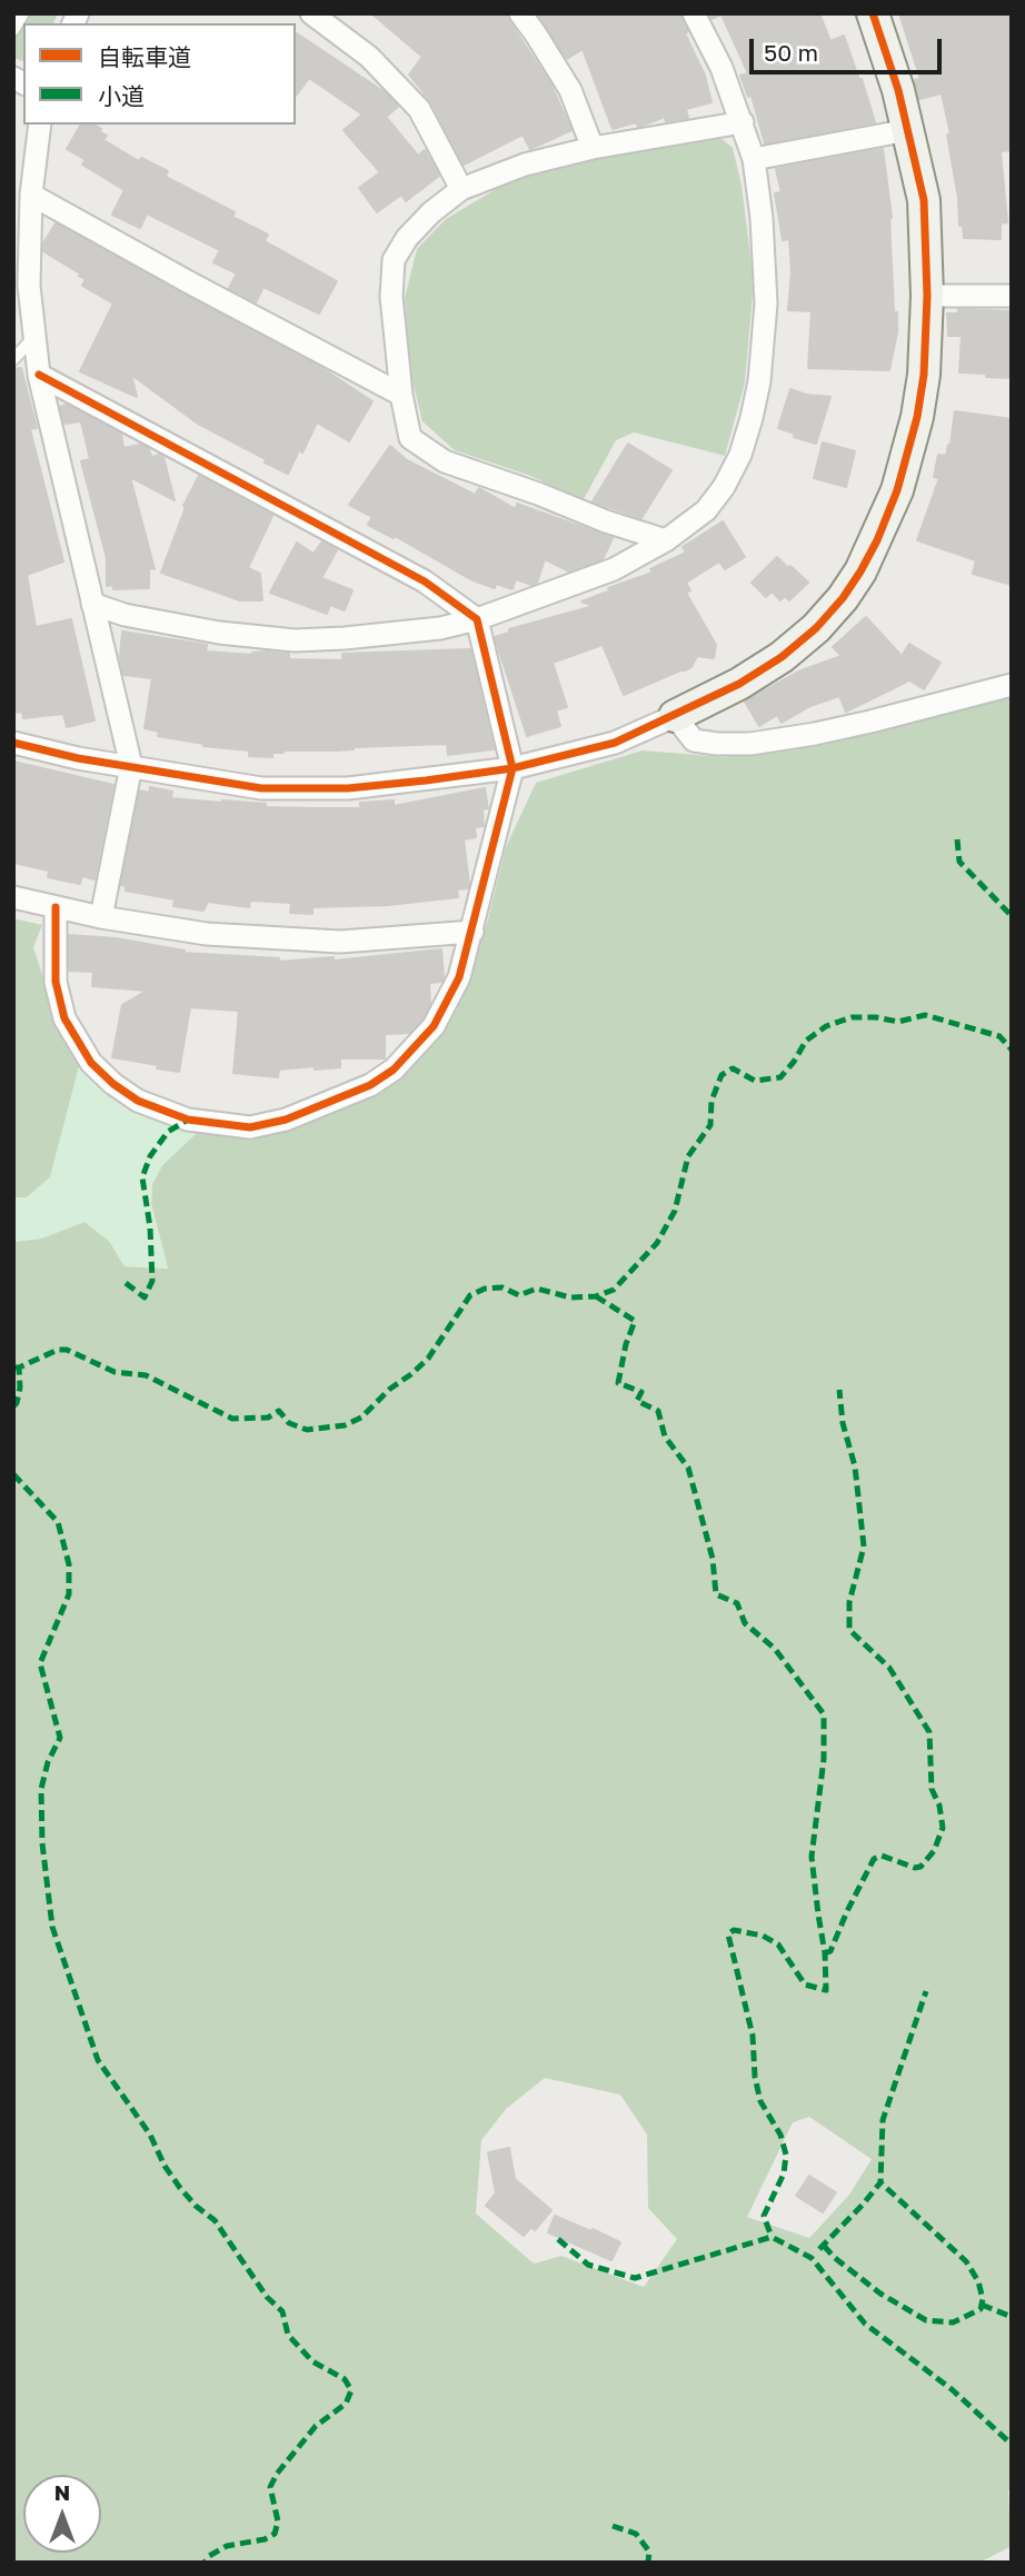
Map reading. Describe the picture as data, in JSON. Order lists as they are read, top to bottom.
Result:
{
  "legend": ["自転車道", "小道"],
  "scale_bar": "50 m",
  "north": "top"
}
